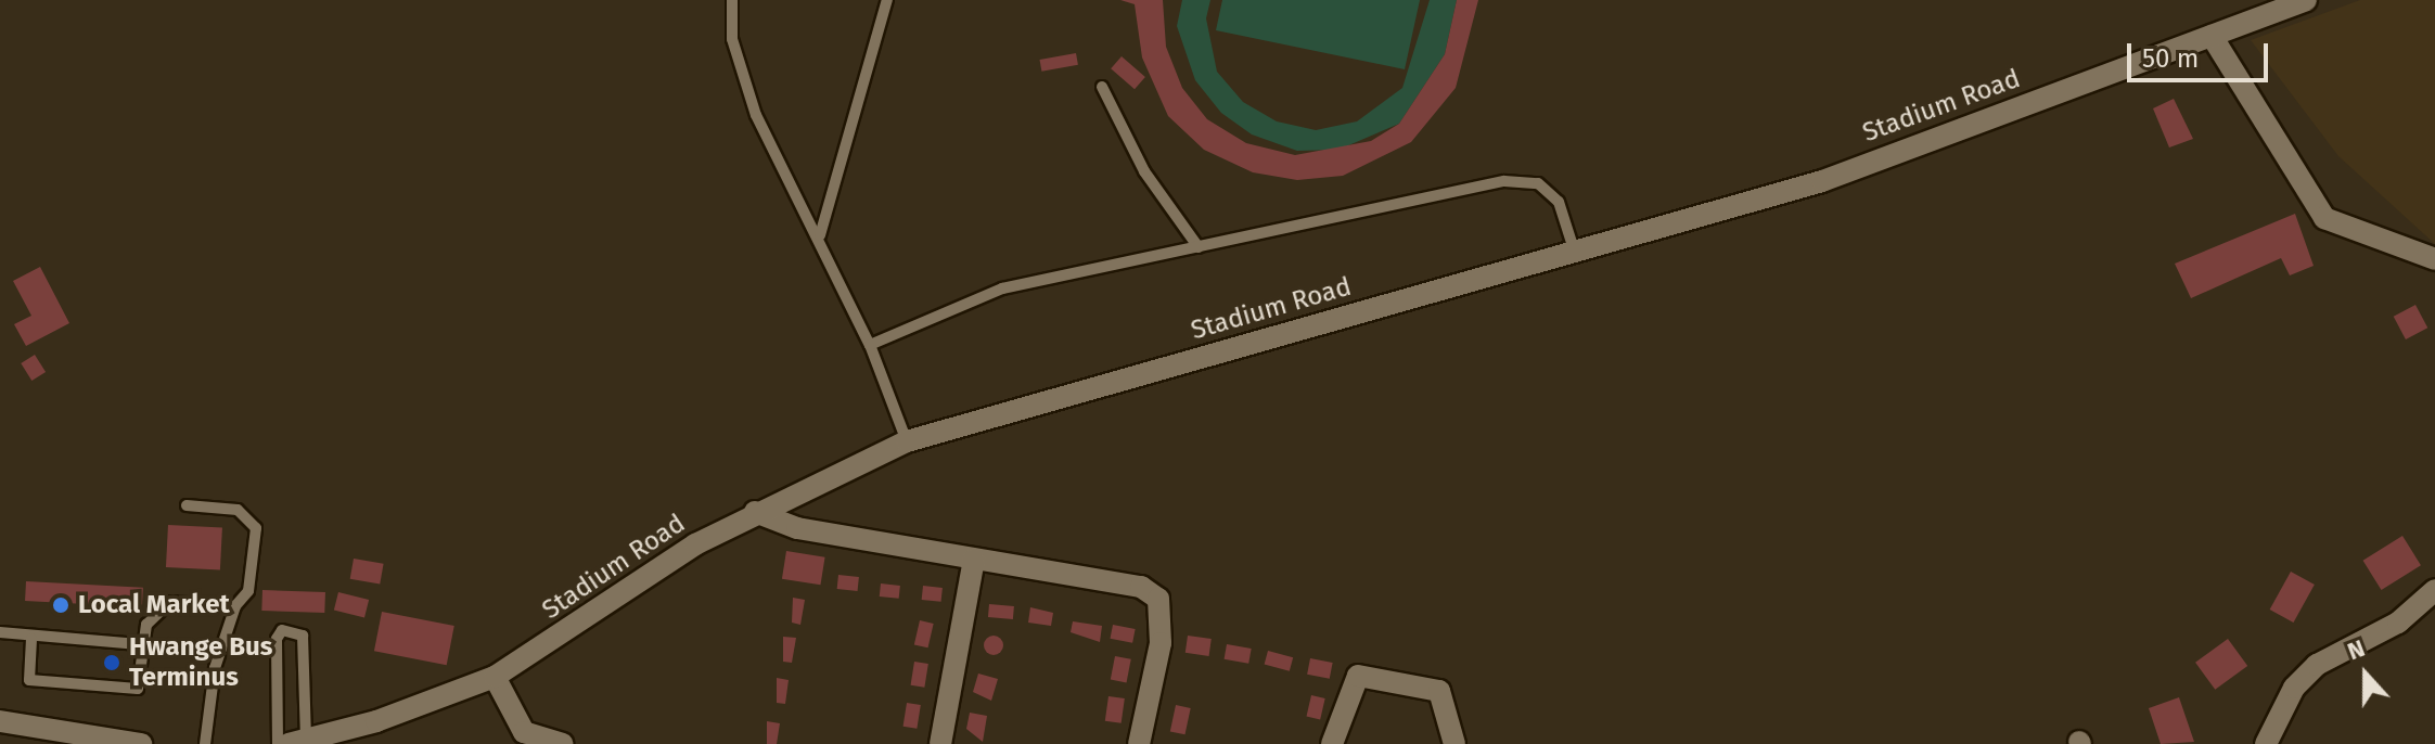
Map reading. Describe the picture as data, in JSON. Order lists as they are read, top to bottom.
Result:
{
  "streets": {
    "street": ["Stadium Road"]
  },
  "places": ["Local Market", "Hwange Bus Terminus"],
  "scale_bar": "50 m",
  "north": "top"
}
